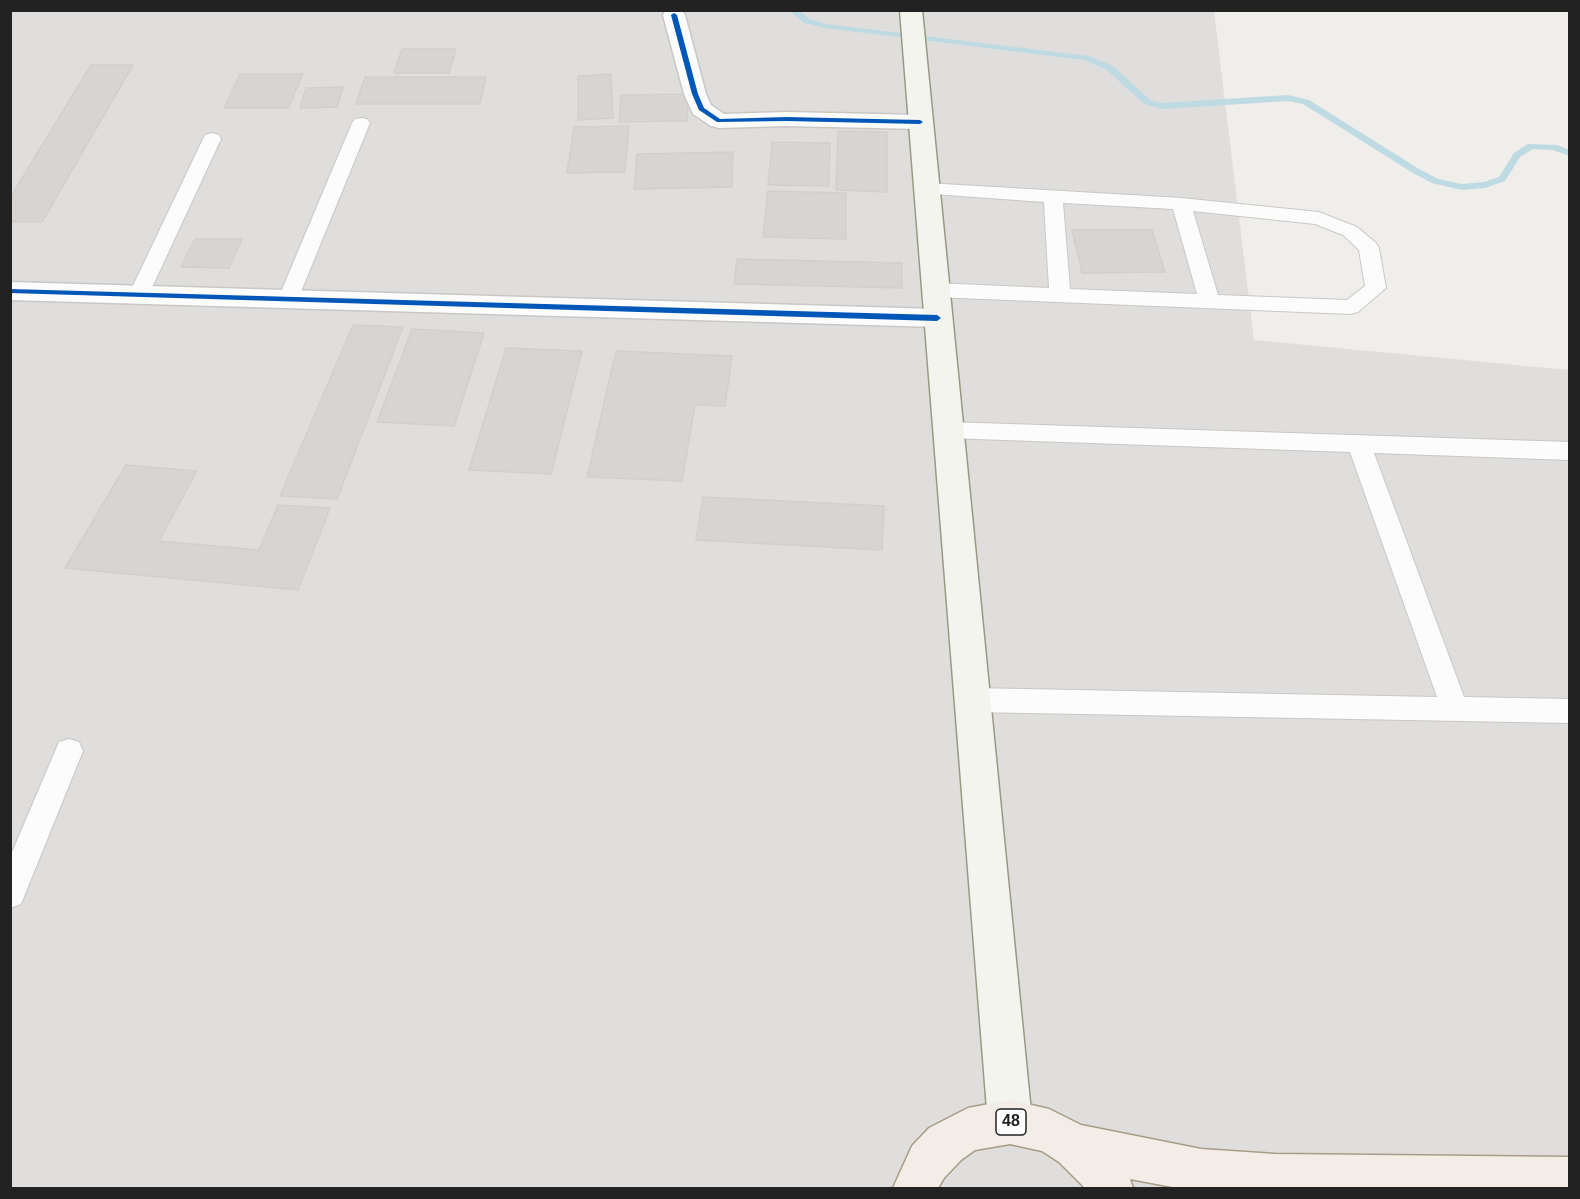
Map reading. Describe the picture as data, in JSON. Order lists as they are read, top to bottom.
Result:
{
  "streets": {
    "main road": ["48"]
  }
}
